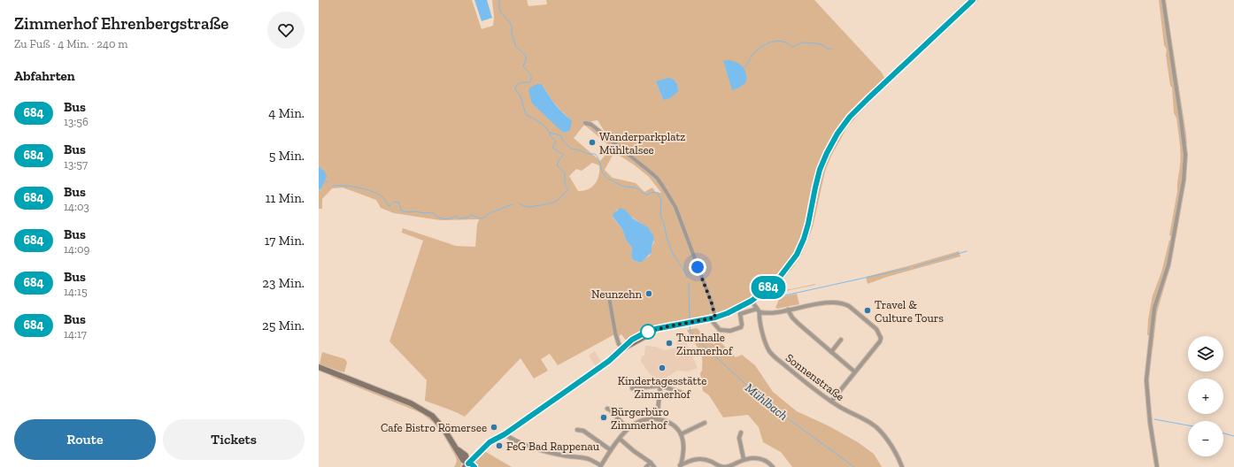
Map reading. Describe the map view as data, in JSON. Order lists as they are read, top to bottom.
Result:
{
  "streets": {
    "street": ["Sonnenstraße"]
  },
  "water": ["Mühlbach"],
  "places": [
    "Wanderparkplatz Mühltalsee",
    "Neunzehn",
    "Travel & Culture Tours",
    "Turnhalle Zimmerhof",
    "Kindertagesstätte Zimmerhof",
    "Bürgerbüro Zimmerhof",
    "Cafe Bistro Römersee",
    "FeG Bad Rappenau"
  ],
  "lines": ["bus line 684"],
  "page": {
    "heading": [
      ["Zimmerhof Ehrenbergstraße", "Zu Fuß · 4 Min. · 240 m"],
      "Abfahrten"
    ],
    "on_map": "684",
    "list": [
      {
        "mark": "684",
        "name": "Bus",
        "note": "13:56",
        "value": "4 Min."
      },
      {
        "mark": "684",
        "name": "Bus",
        "note": "13:57",
        "value": "5 Min."
      },
      {
        "mark": "684",
        "name": "Bus",
        "note": "14:03",
        "value": "11 Min."
      },
      {
        "mark": "684",
        "name": "Bus",
        "note": "14:09",
        "value": "17 Min."
      },
      {
        "mark": "684",
        "name": "Bus",
        "note": "14:15",
        "value": "23 Min."
      },
      {
        "mark": "684",
        "name": "Bus",
        "note": "14:17",
        "value": "25 Min."
      }
    ],
    "map_buttons": ["+", "−"],
    "buttons": ["Route", "Tickets"]
  }
}
